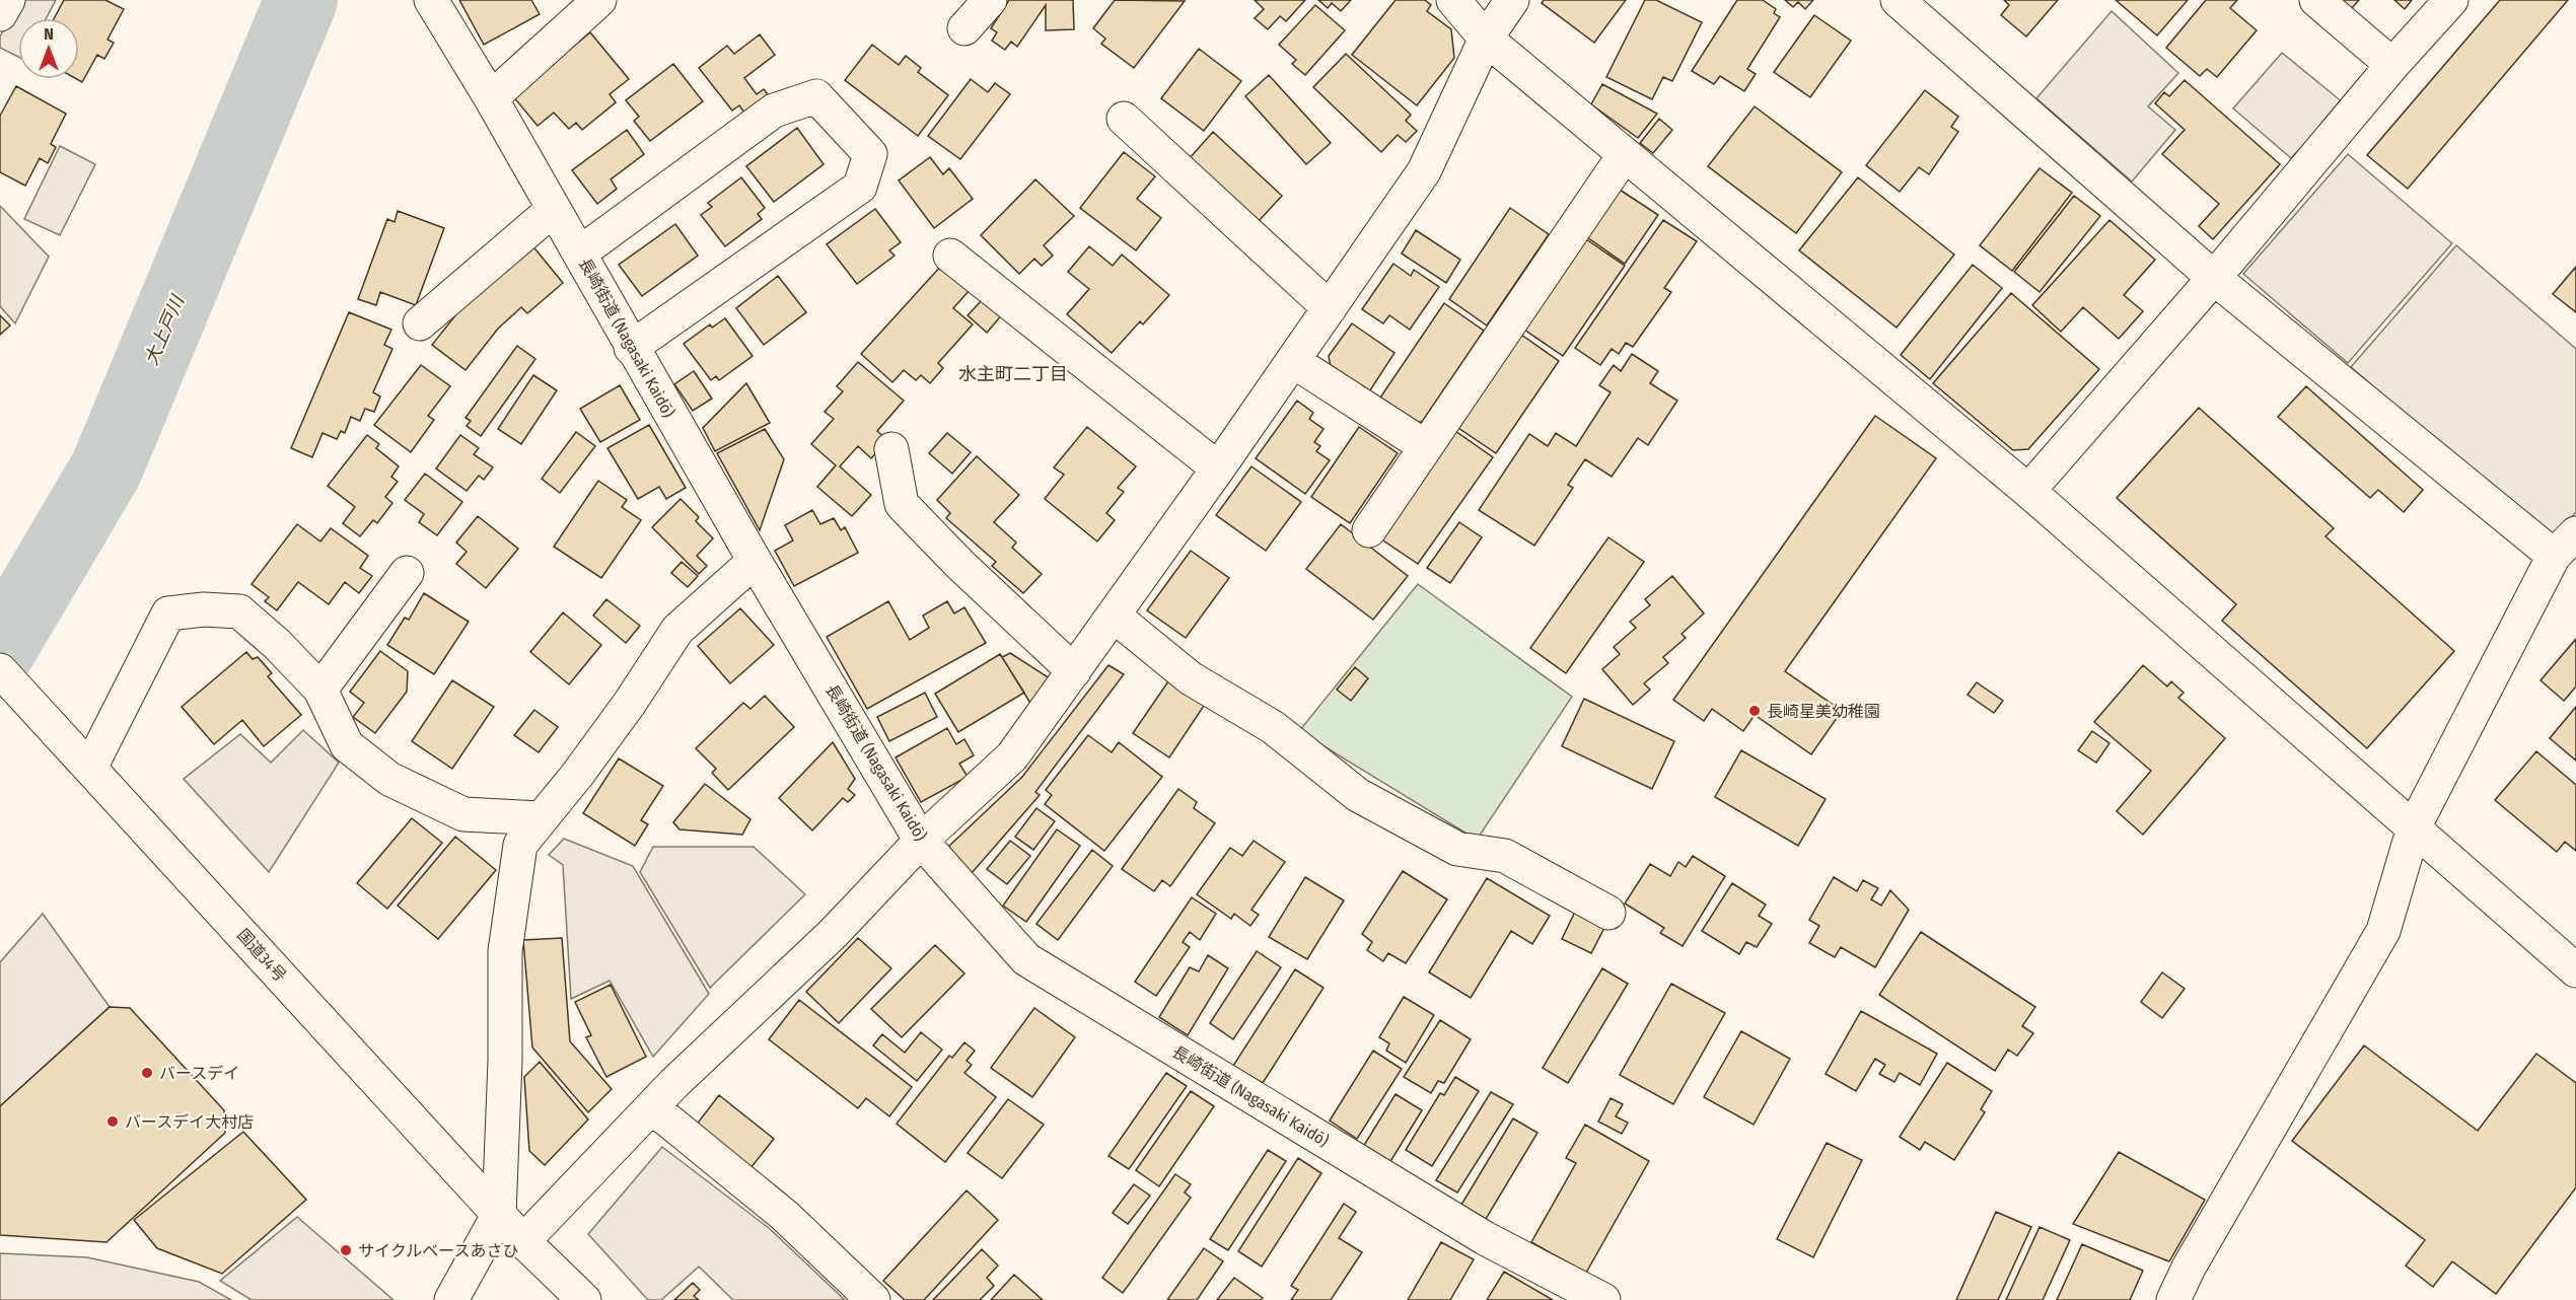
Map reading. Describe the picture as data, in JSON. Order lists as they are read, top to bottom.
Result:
{
  "streets": {
    "main road": ["長崎街道 (Nagasaki Kaidō)", "国道34号"]
  },
  "districts": ["水主町二丁目"],
  "water": ["大上戸川"],
  "places": [
    "長崎星美幼稚園",
    "バースデイ",
    "バースデイ大村店",
    "サイクルベースあさひ"
  ],
  "north": "top"
}
